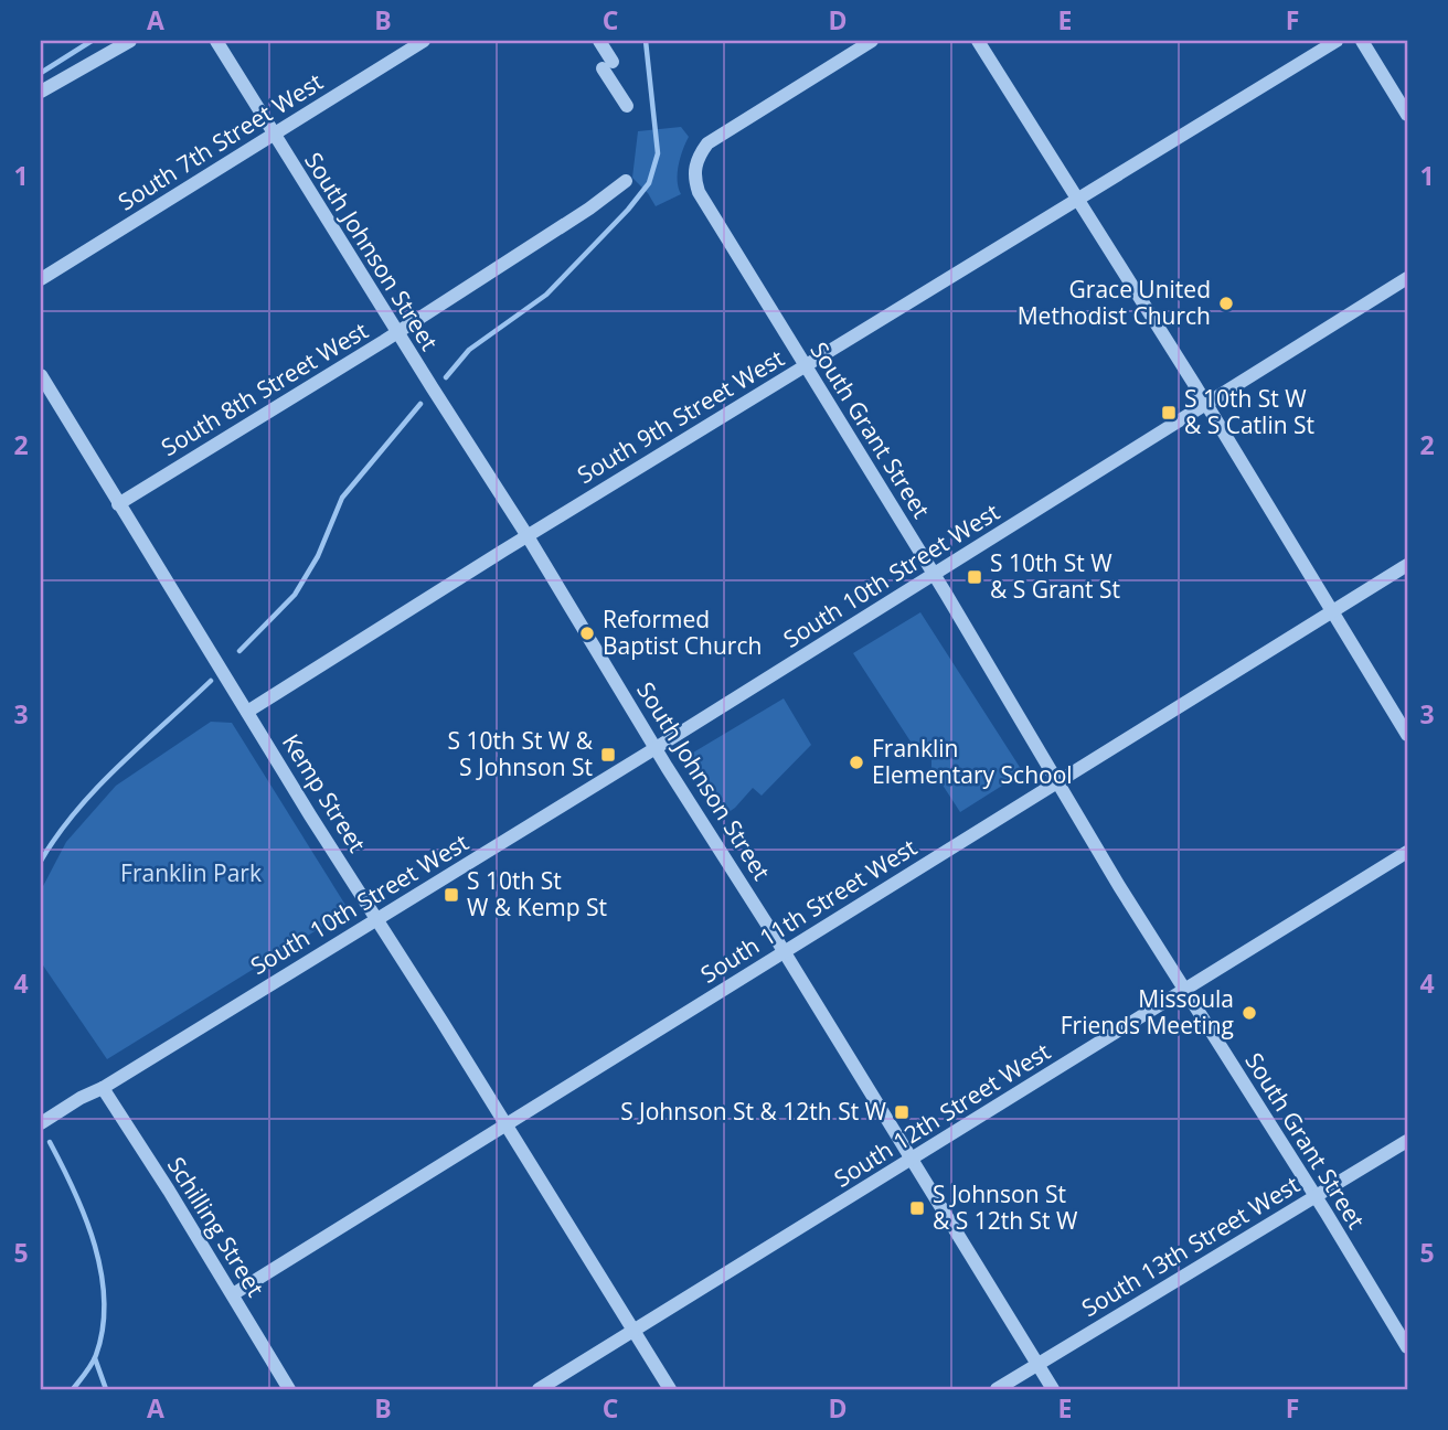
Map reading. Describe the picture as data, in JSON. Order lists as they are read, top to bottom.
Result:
{
  "streets": {
    "street": [
      "South 7th Street West",
      "South Johnson Street",
      "South 8th Street West",
      "South 9th Street West",
      "South Grant Street",
      "South 10th Street West",
      "Kemp Street",
      "South 11th Street West",
      "South 12th Street West",
      "Schilling Street",
      "South 13th Street West"
    ]
  },
  "crossings": [
    ["South 7th Street West", "South Johnson Street"],
    ["South Johnson Street", "South 8th Street West"],
    ["South Johnson Street", "South 9th Street West"],
    ["South Johnson Street", "South 10th Street West"],
    ["South Johnson Street", "South 11th Street West"],
    ["South Johnson Street", "South 12th Street West"],
    ["South Johnson Street", "South 13th Street West"],
    ["South 8th Street West", "Kemp Street"],
    ["South 9th Street West", "South Grant Street"],
    ["South 9th Street West", "Kemp Street"],
    ["South Grant Street", "South 10th Street West"],
    ["South Grant Street", "South 11th Street West"],
    ["South Grant Street", "South 12th Street West"],
    ["South Grant Street", "South 13th Street West"],
    ["South 10th Street West", "Kemp Street"],
    ["South 10th Street West", "Schilling Street"],
    ["Kemp Street", "South 11th Street West"],
    ["Kemp Street", "South 12th Street West"],
    ["South 11th Street West", "Schilling Street"]
  ],
  "parks": ["Franklin Park"],
  "places": {
    "other": [
      "Grace United Methodist Church",
      "Reformed Baptist Church",
      "Franklin Elementary School",
      "Missoula Friends Meeting"
    ],
    "transit": [
      "S 10th St W & S Catlin St",
      "S 10th St W & S Grant St",
      "S 10th St W & S Johnson St",
      "S 10th St W & Kemp St",
      "S Johnson St & 12th St W",
      "S Johnson St & S 12th St W"
    ]
  },
  "grid": {
    "columns": [
      "A",
      "B",
      "C",
      "D",
      "E",
      "F"
    ],
    "rows": [
      "1",
      "2",
      "3",
      "4",
      "5"
    ]
  }
}
